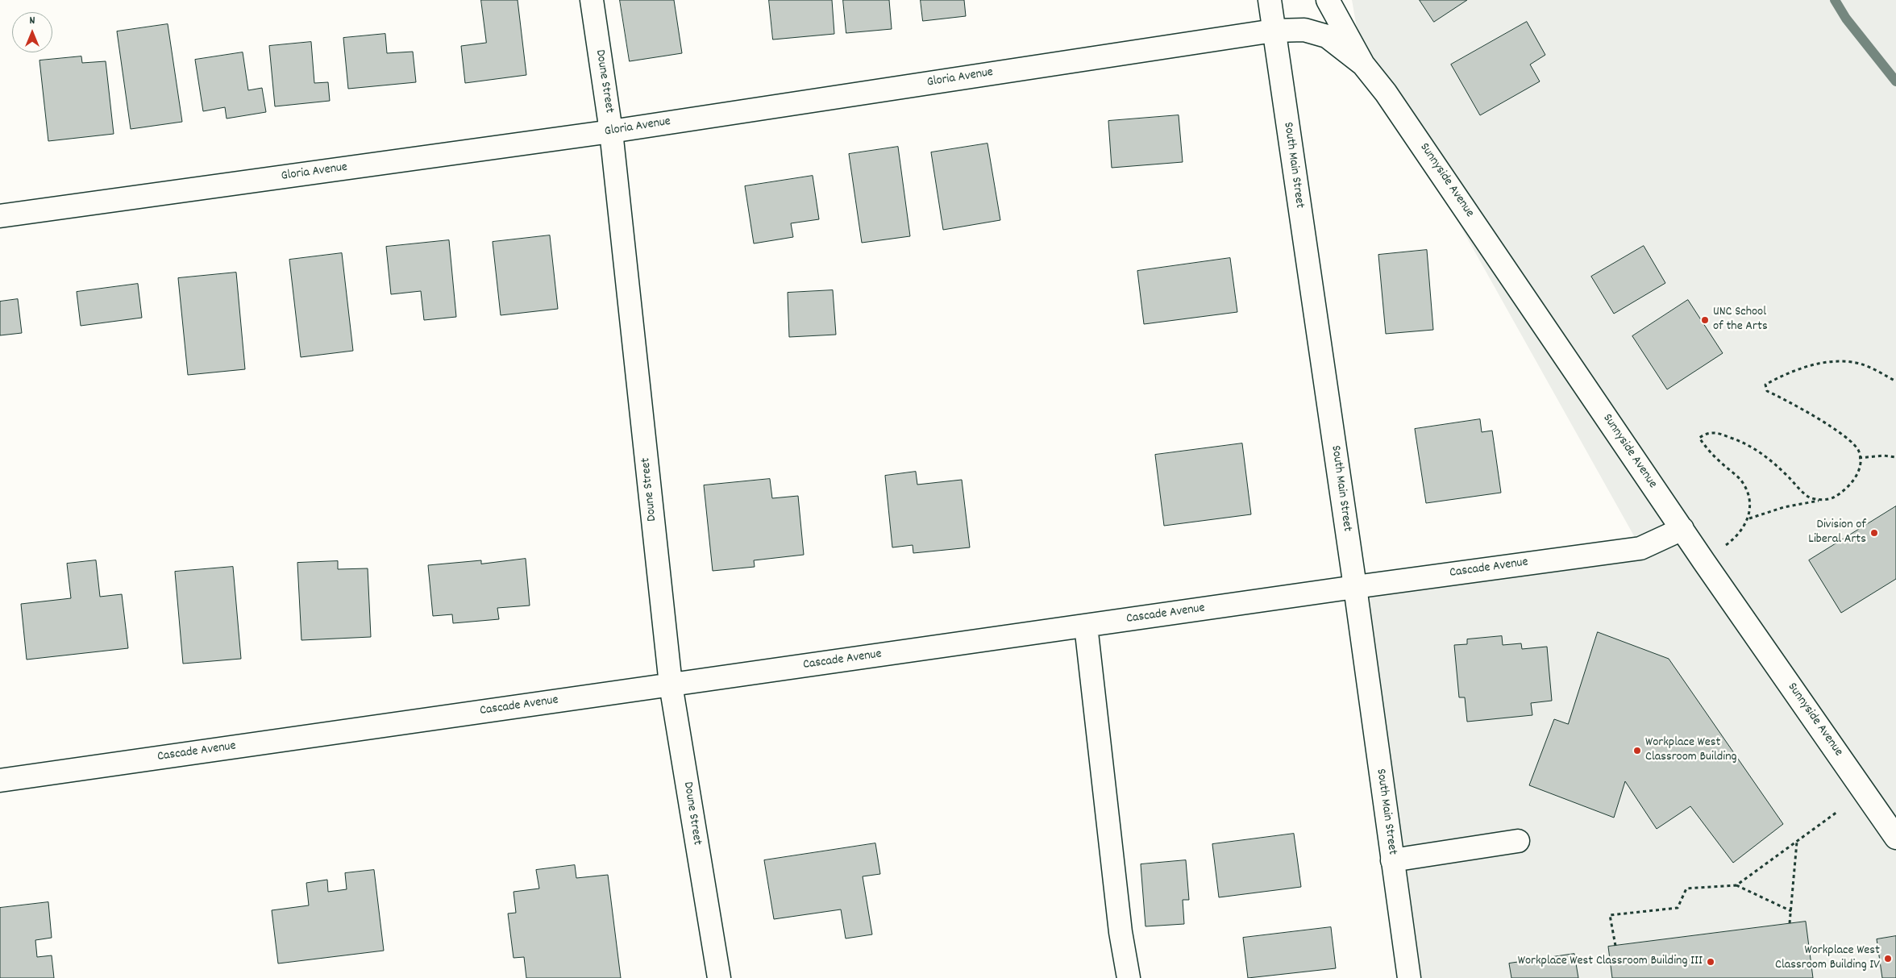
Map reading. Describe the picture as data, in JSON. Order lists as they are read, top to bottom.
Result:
{
  "streets": {
    "street": [
      "Gloria Avenue",
      "Doune Street",
      "South Main Street",
      "Sunnyside Avenue",
      "Cascade Avenue"
    ]
  },
  "crossings": [
    ["Gloria Avenue", "Doune Street"],
    ["Gloria Avenue", "South Main Street"],
    ["Gloria Avenue", "Sunnyside Avenue"],
    ["Doune Street", "Cascade Avenue"],
    ["South Main Street", "Sunnyside Avenue"],
    ["South Main Street", "Cascade Avenue"],
    ["Sunnyside Avenue", "Cascade Avenue"]
  ],
  "places": [
    "UNC School of the Arts",
    "Division of Liberal Arts",
    "Workplace West Classroom Building",
    "Workplace West Classroom Building IV",
    "Workplace West Classroom Building III"
  ],
  "north": "top"
}
